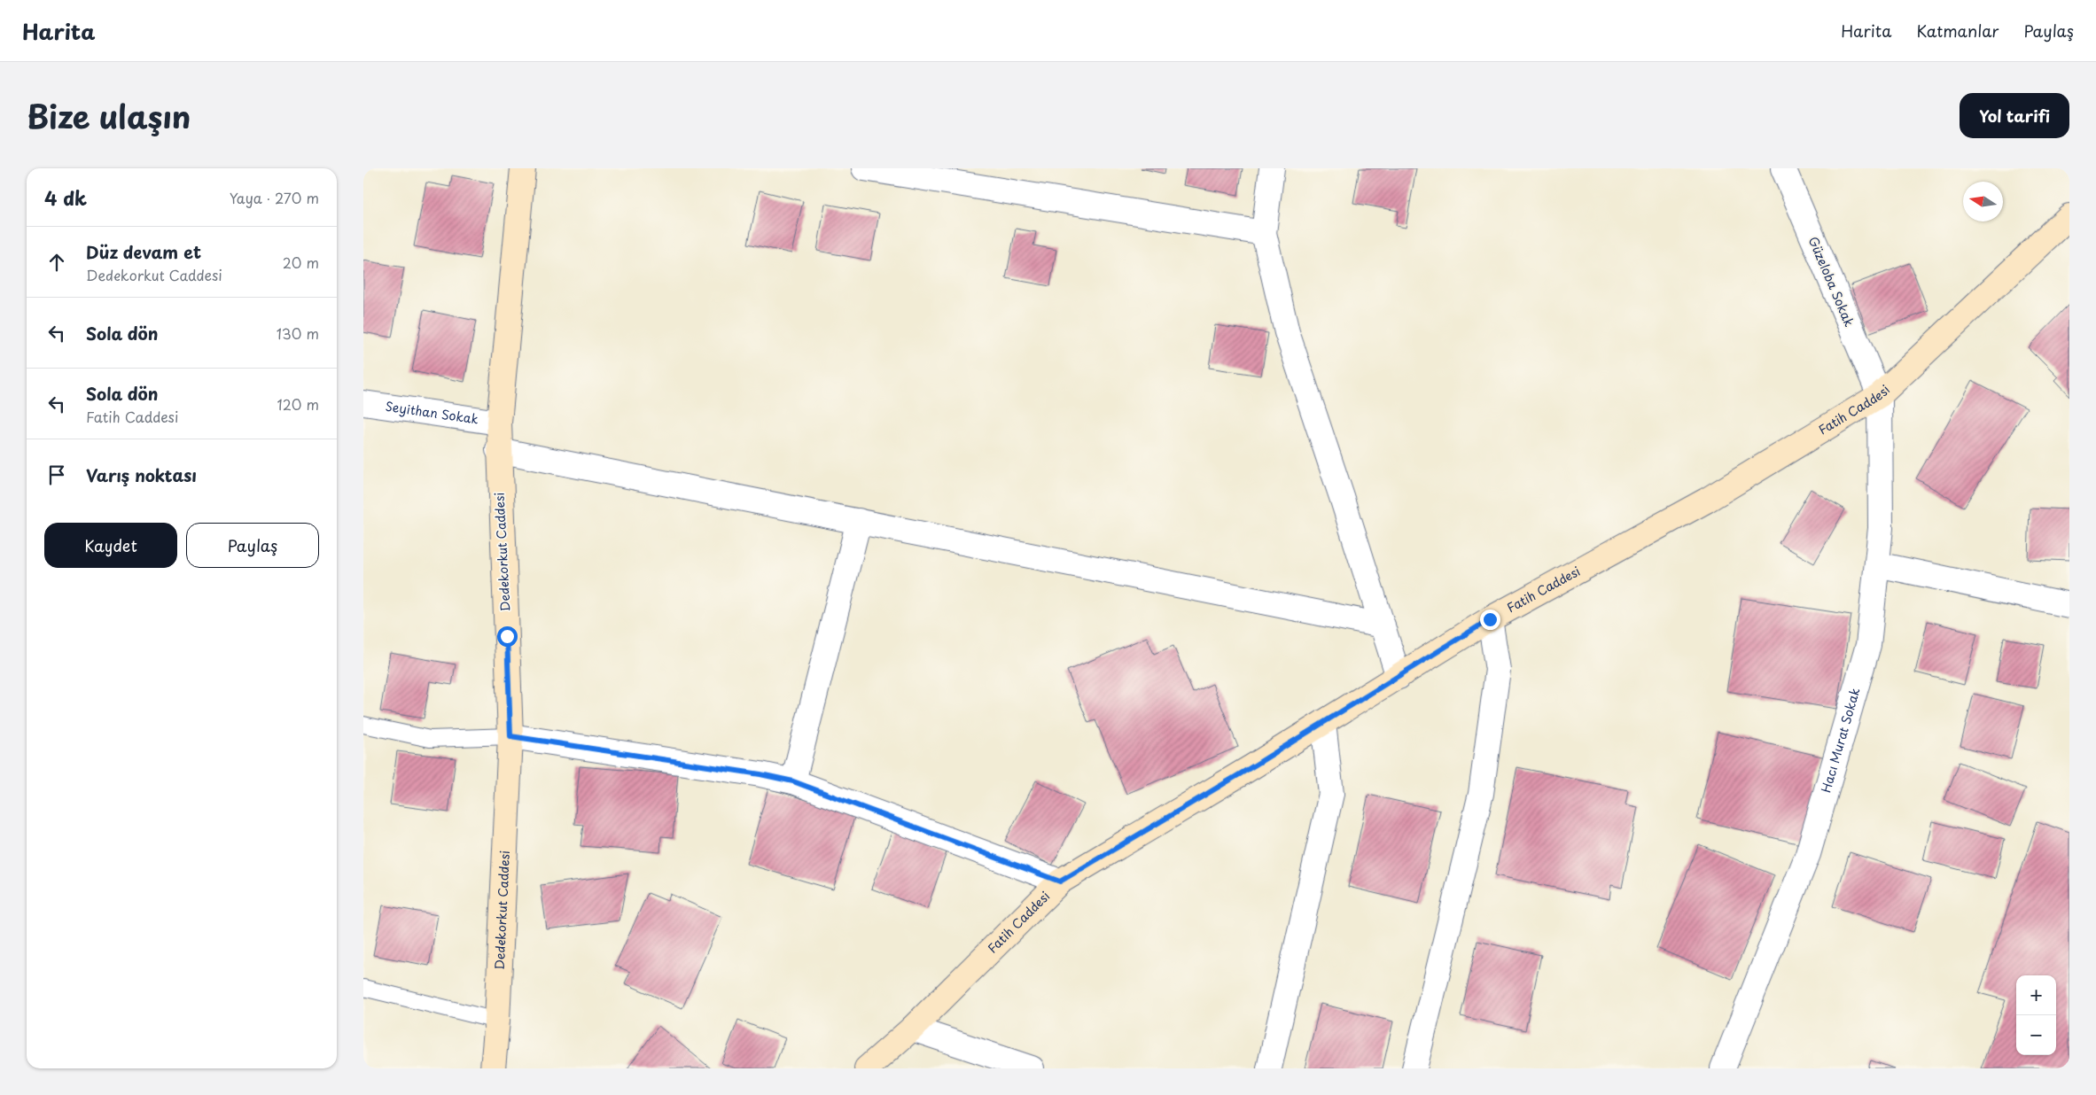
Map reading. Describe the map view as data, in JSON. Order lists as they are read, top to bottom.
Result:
{
  "streets": {
    "street": [
      "Güzeloba Sokak",
      "Fatih Caddesi",
      "Seyithan Sokak",
      "Dedekorkut Caddesi",
      "Hacı Murat Sokak"
    ]
  },
  "crossings": [
    ["Güzeloba Sokak", "Fatih Caddesi"],
    ["Güzeloba Sokak", "Hacı Murat Sokak"],
    ["Fatih Caddesi", "Hacı Murat Sokak"],
    ["Seyithan Sokak", "Dedekorkut Caddesi"]
  ],
  "north": "left",
  "page": {
    "header": "Harita",
    "nav": ["Harita", "Katmanlar", "Paylaş"],
    "title": "Bize ulaşın",
    "buttons": [
      "Yol tarifi",
      ["Kaydet", "Paylaş"]
    ],
    "heading": ["4 dk", "Yaya · 270 m"],
    "list": [
      ["Düz devam et", "Dedekorkut Caddesi", "20 m"],
      ["Sola dön", "130 m"],
      ["Sola dön", "Fatih Caddesi", "120 m"],
      "Varış noktası"
    ],
    "map_buttons": ["+", "−"]
  }
}
